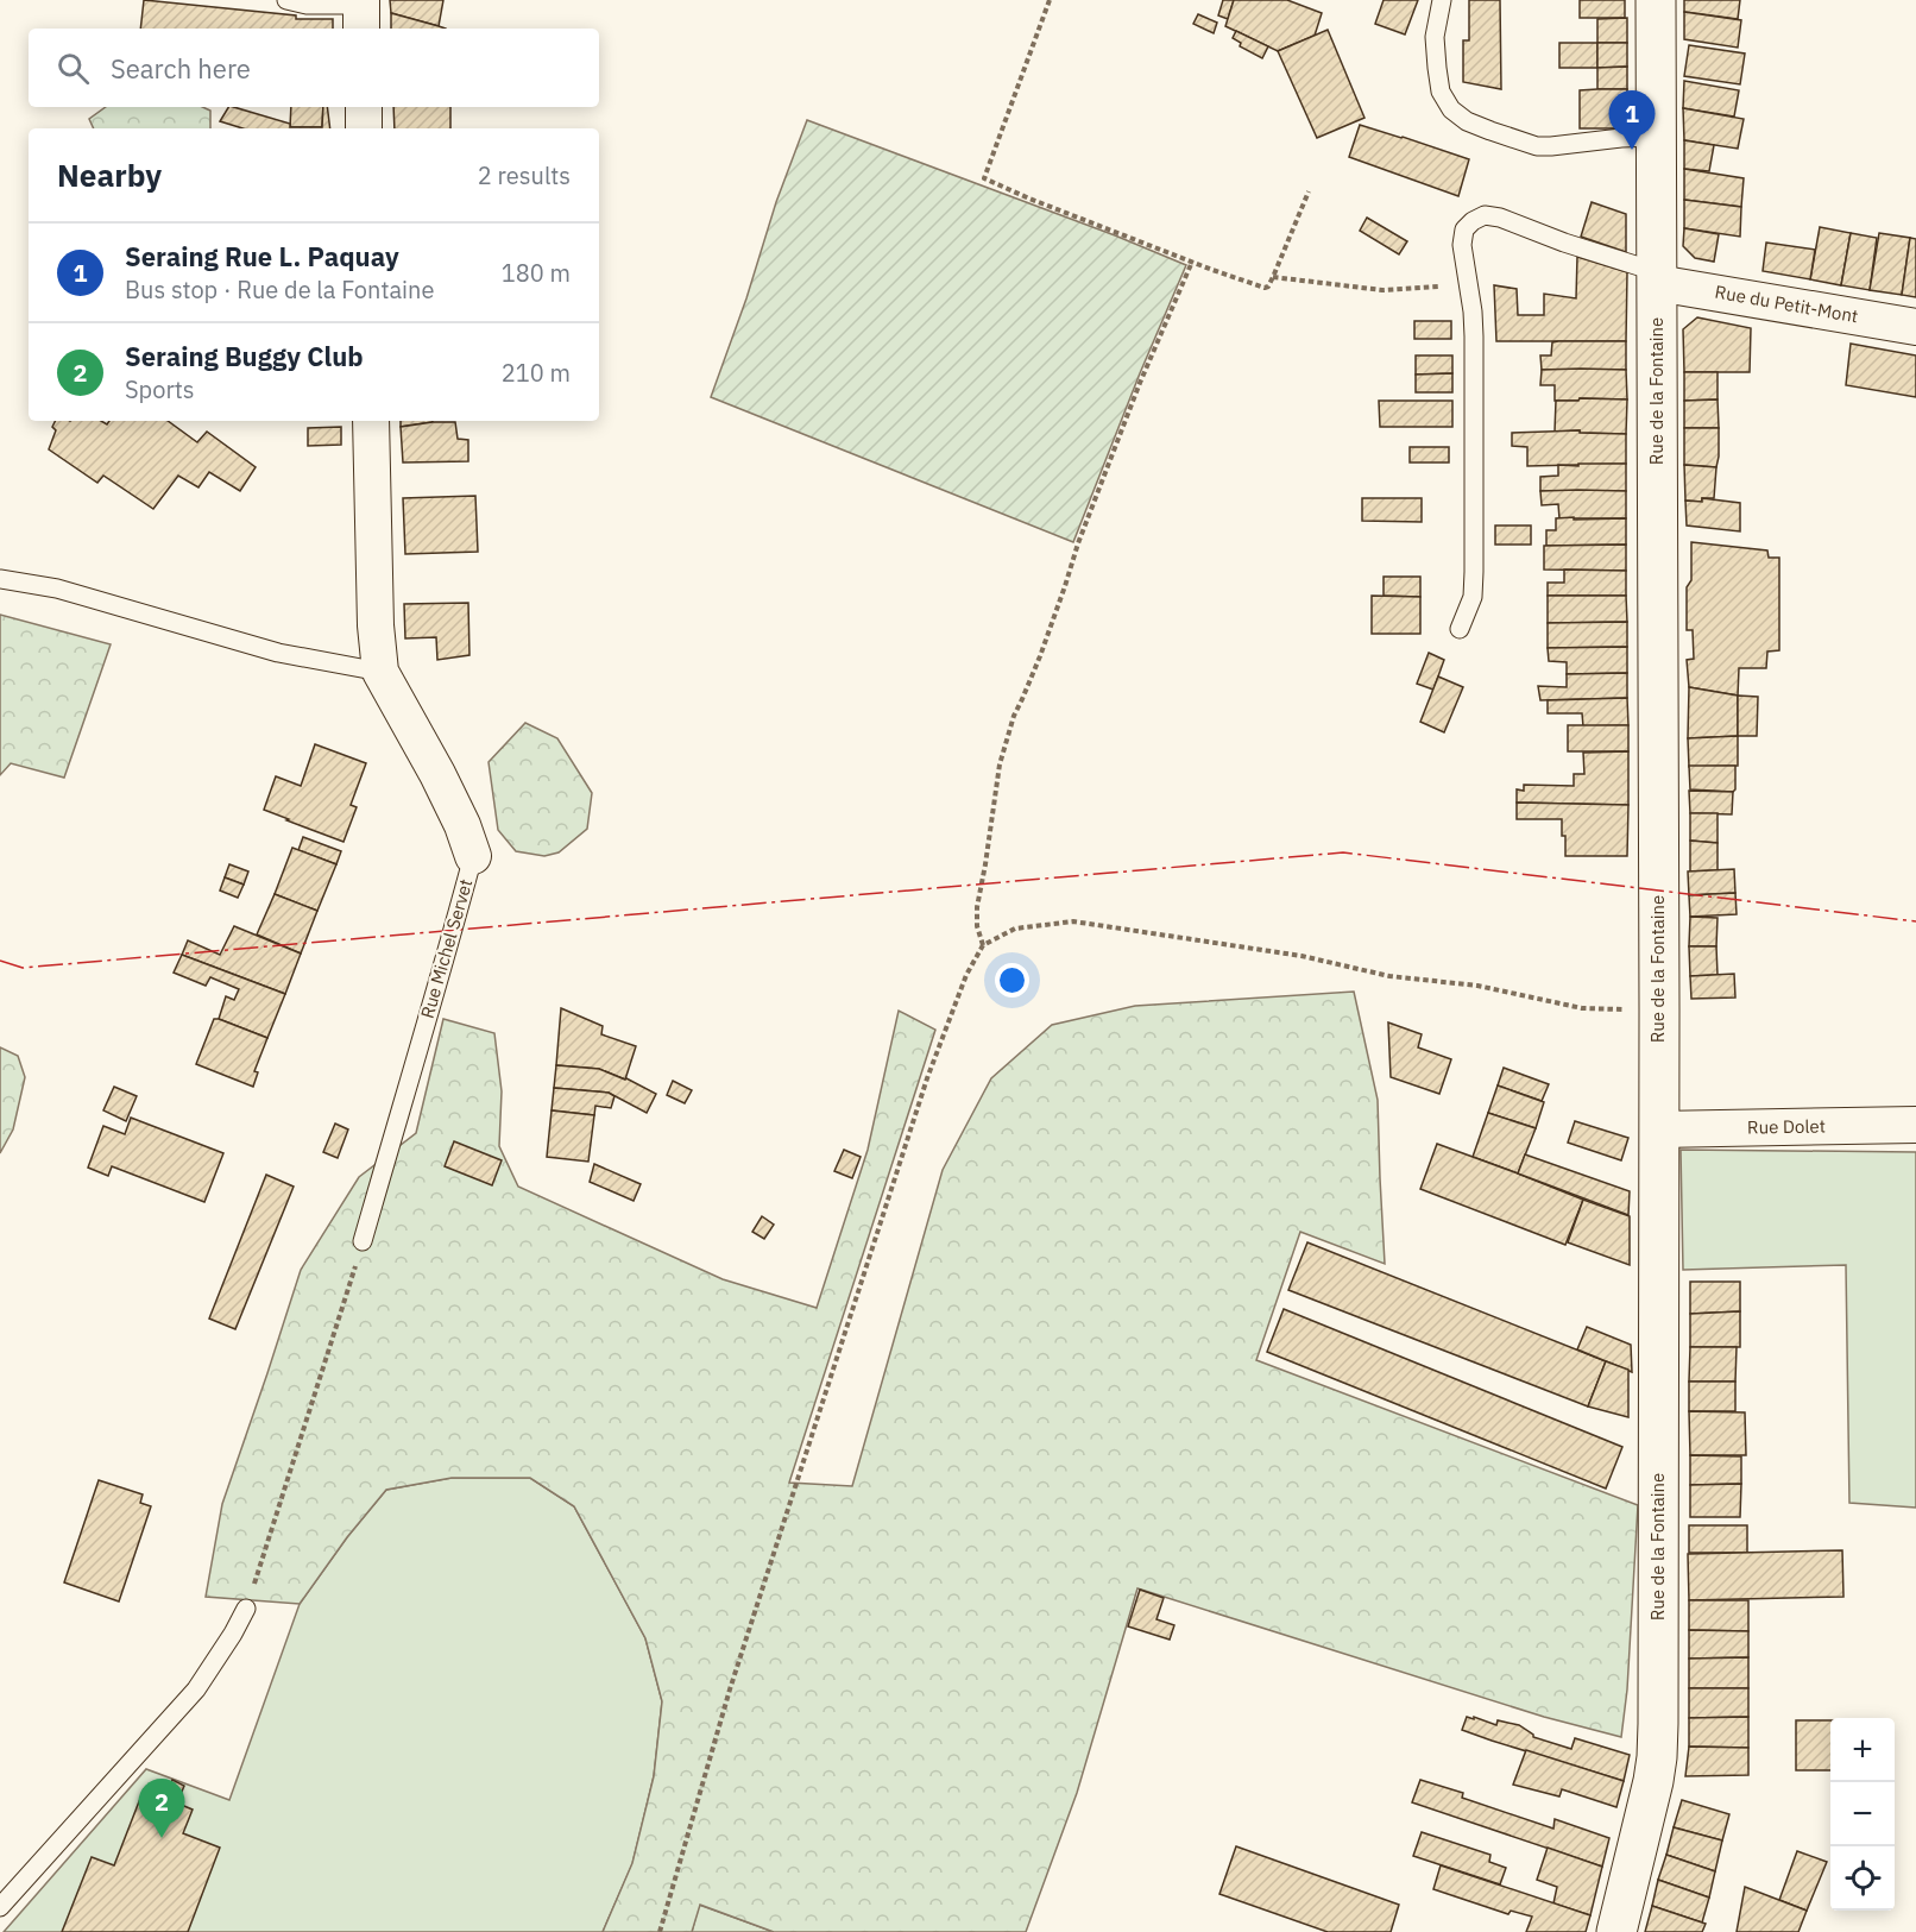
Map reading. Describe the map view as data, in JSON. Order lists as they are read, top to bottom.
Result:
{
  "streets": {
    "street": [
      "Rue du Petit-Mont",
      "Rue de la Fontaine",
      "Rue Michel Servet",
      "Rue Dolet"
    ]
  },
  "crossings": [
    ["Rue du Petit-Mont", "Rue de la Fontaine"],
    ["Rue de la Fontaine", "Rue Dolet"]
  ],
  "page": {
    "search": "Search here",
    "pins": ["1", "2"],
    "heading": ["Nearby", "2 results"],
    "list": [
      {
        "mark": "1",
        "name": "Seraing Rue L. Paquay",
        "note": "Bus stop · Rue de la Fontaine",
        "value": "180 m"
      },
      {
        "mark": "2",
        "name": "Seraing Buggy Club",
        "note": "Sports",
        "value": "210 m"
      }
    ],
    "map_buttons": ["+", "−"]
  }
}
